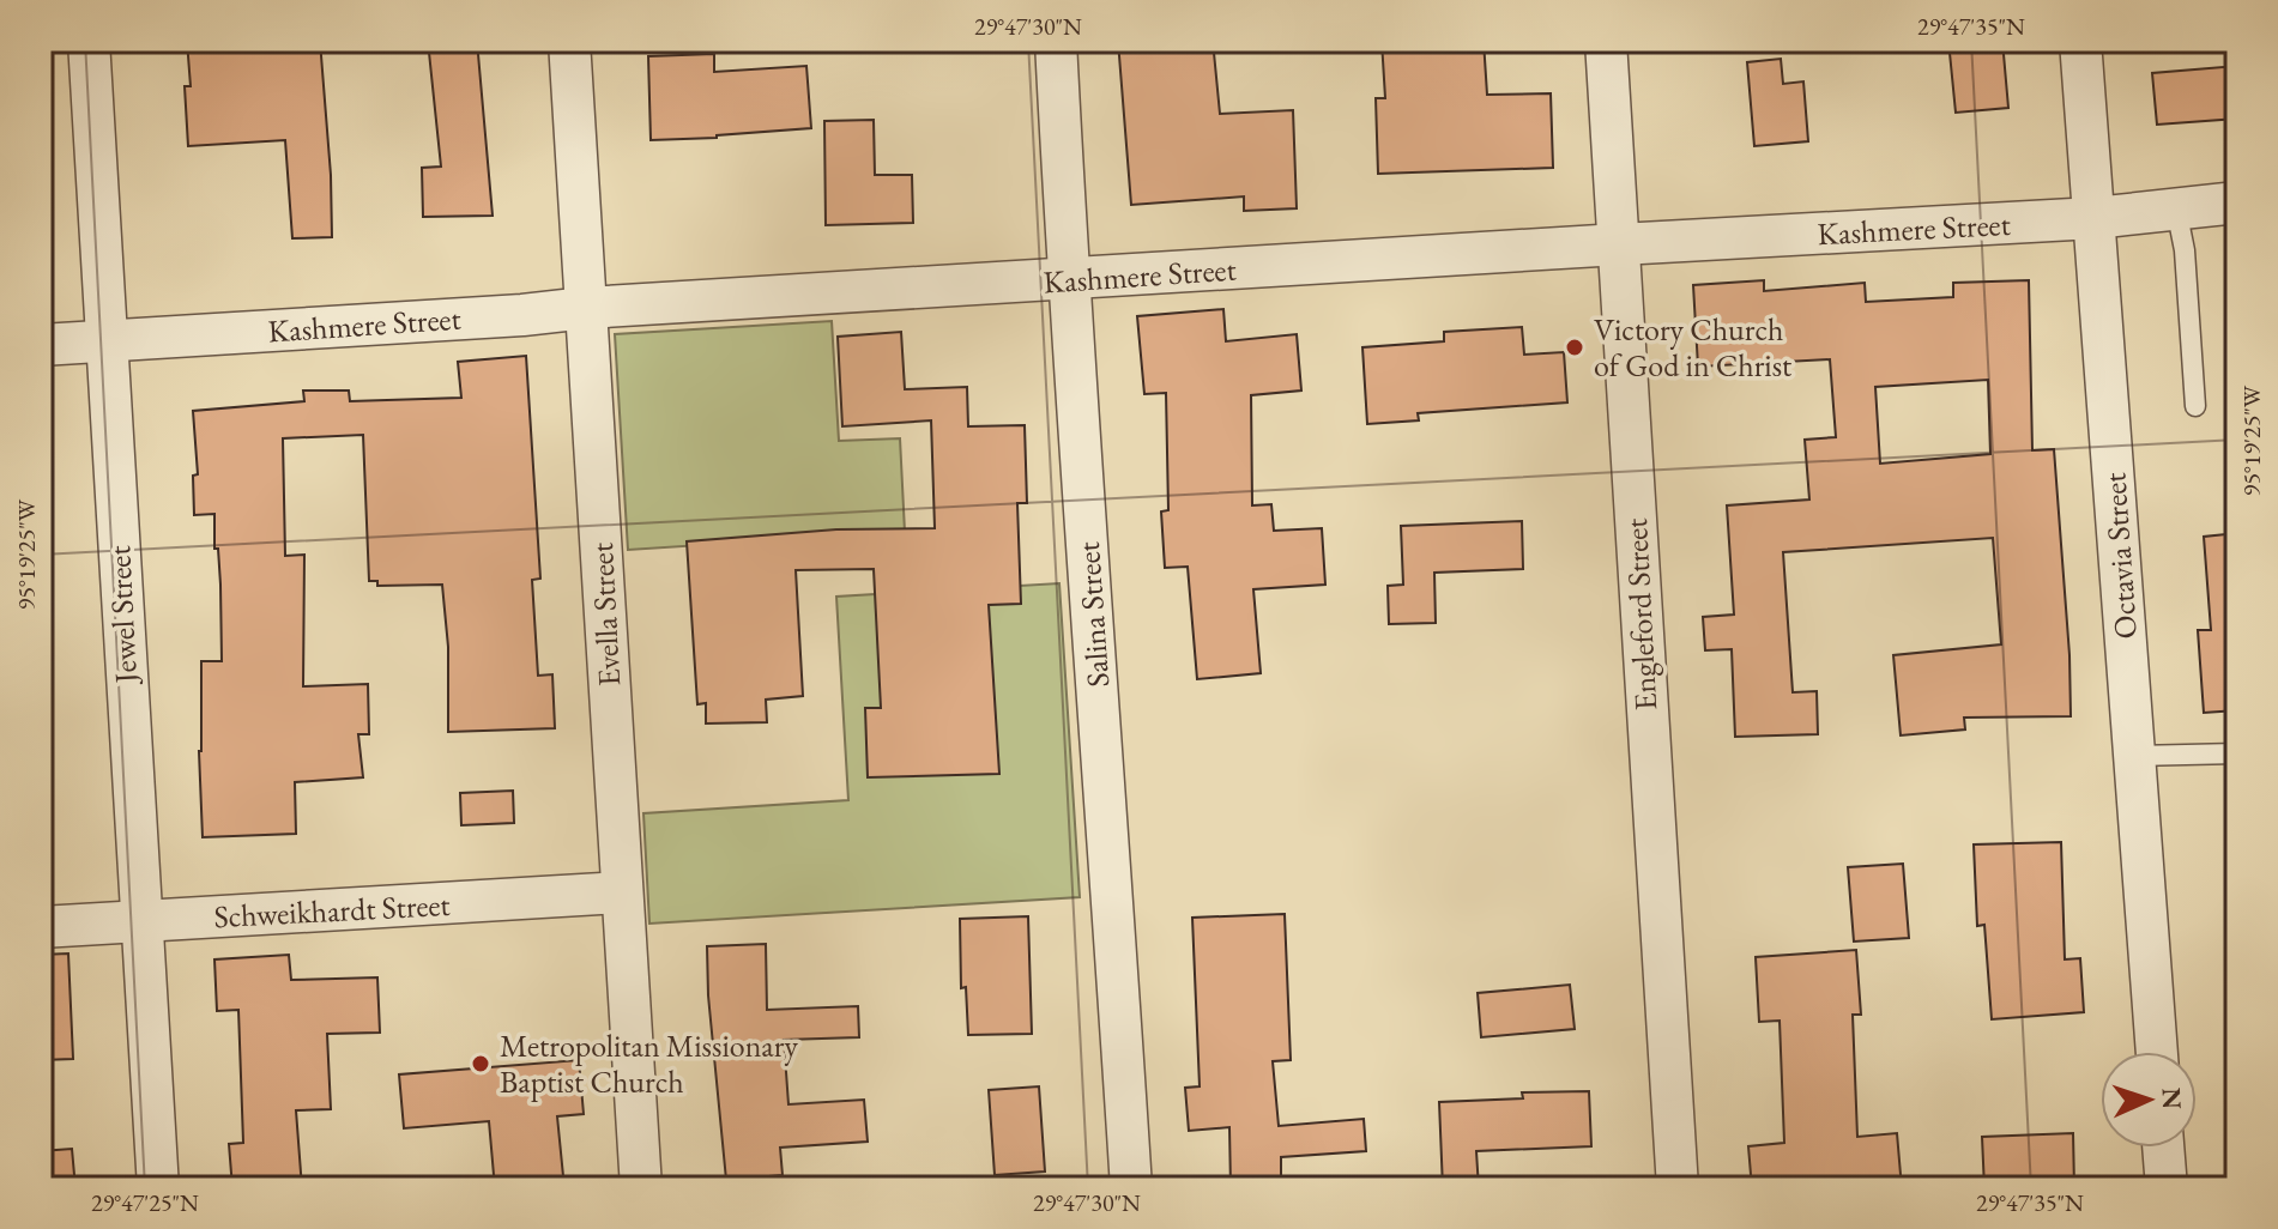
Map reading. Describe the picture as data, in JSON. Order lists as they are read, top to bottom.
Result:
{
  "streets": {
    "street": [
      "Kashmere Street",
      "Octavia Street",
      "Jewel Street",
      "Evella Street",
      "Salina Street",
      "Engleford Street",
      "Schweikhardt Street"
    ]
  },
  "crossings": [
    ["Kashmere Street", "Octavia Street"],
    ["Kashmere Street", "Jewel Street"],
    ["Kashmere Street", "Evella Street"],
    ["Kashmere Street", "Salina Street"],
    ["Kashmere Street", "Engleford Street"],
    ["Jewel Street", "Schweikhardt Street"],
    ["Evella Street", "Schweikhardt Street"]
  ],
  "places": ["Victory Church of God in Christ", "Metropolitan Missionary Baptist Church"],
  "north": "right",
  "coordinates": [
    "29°47'30\"N",
    "29°47'35\"N",
    "95°19'25\"W",
    "29°47'25\"N"
  ]
}
